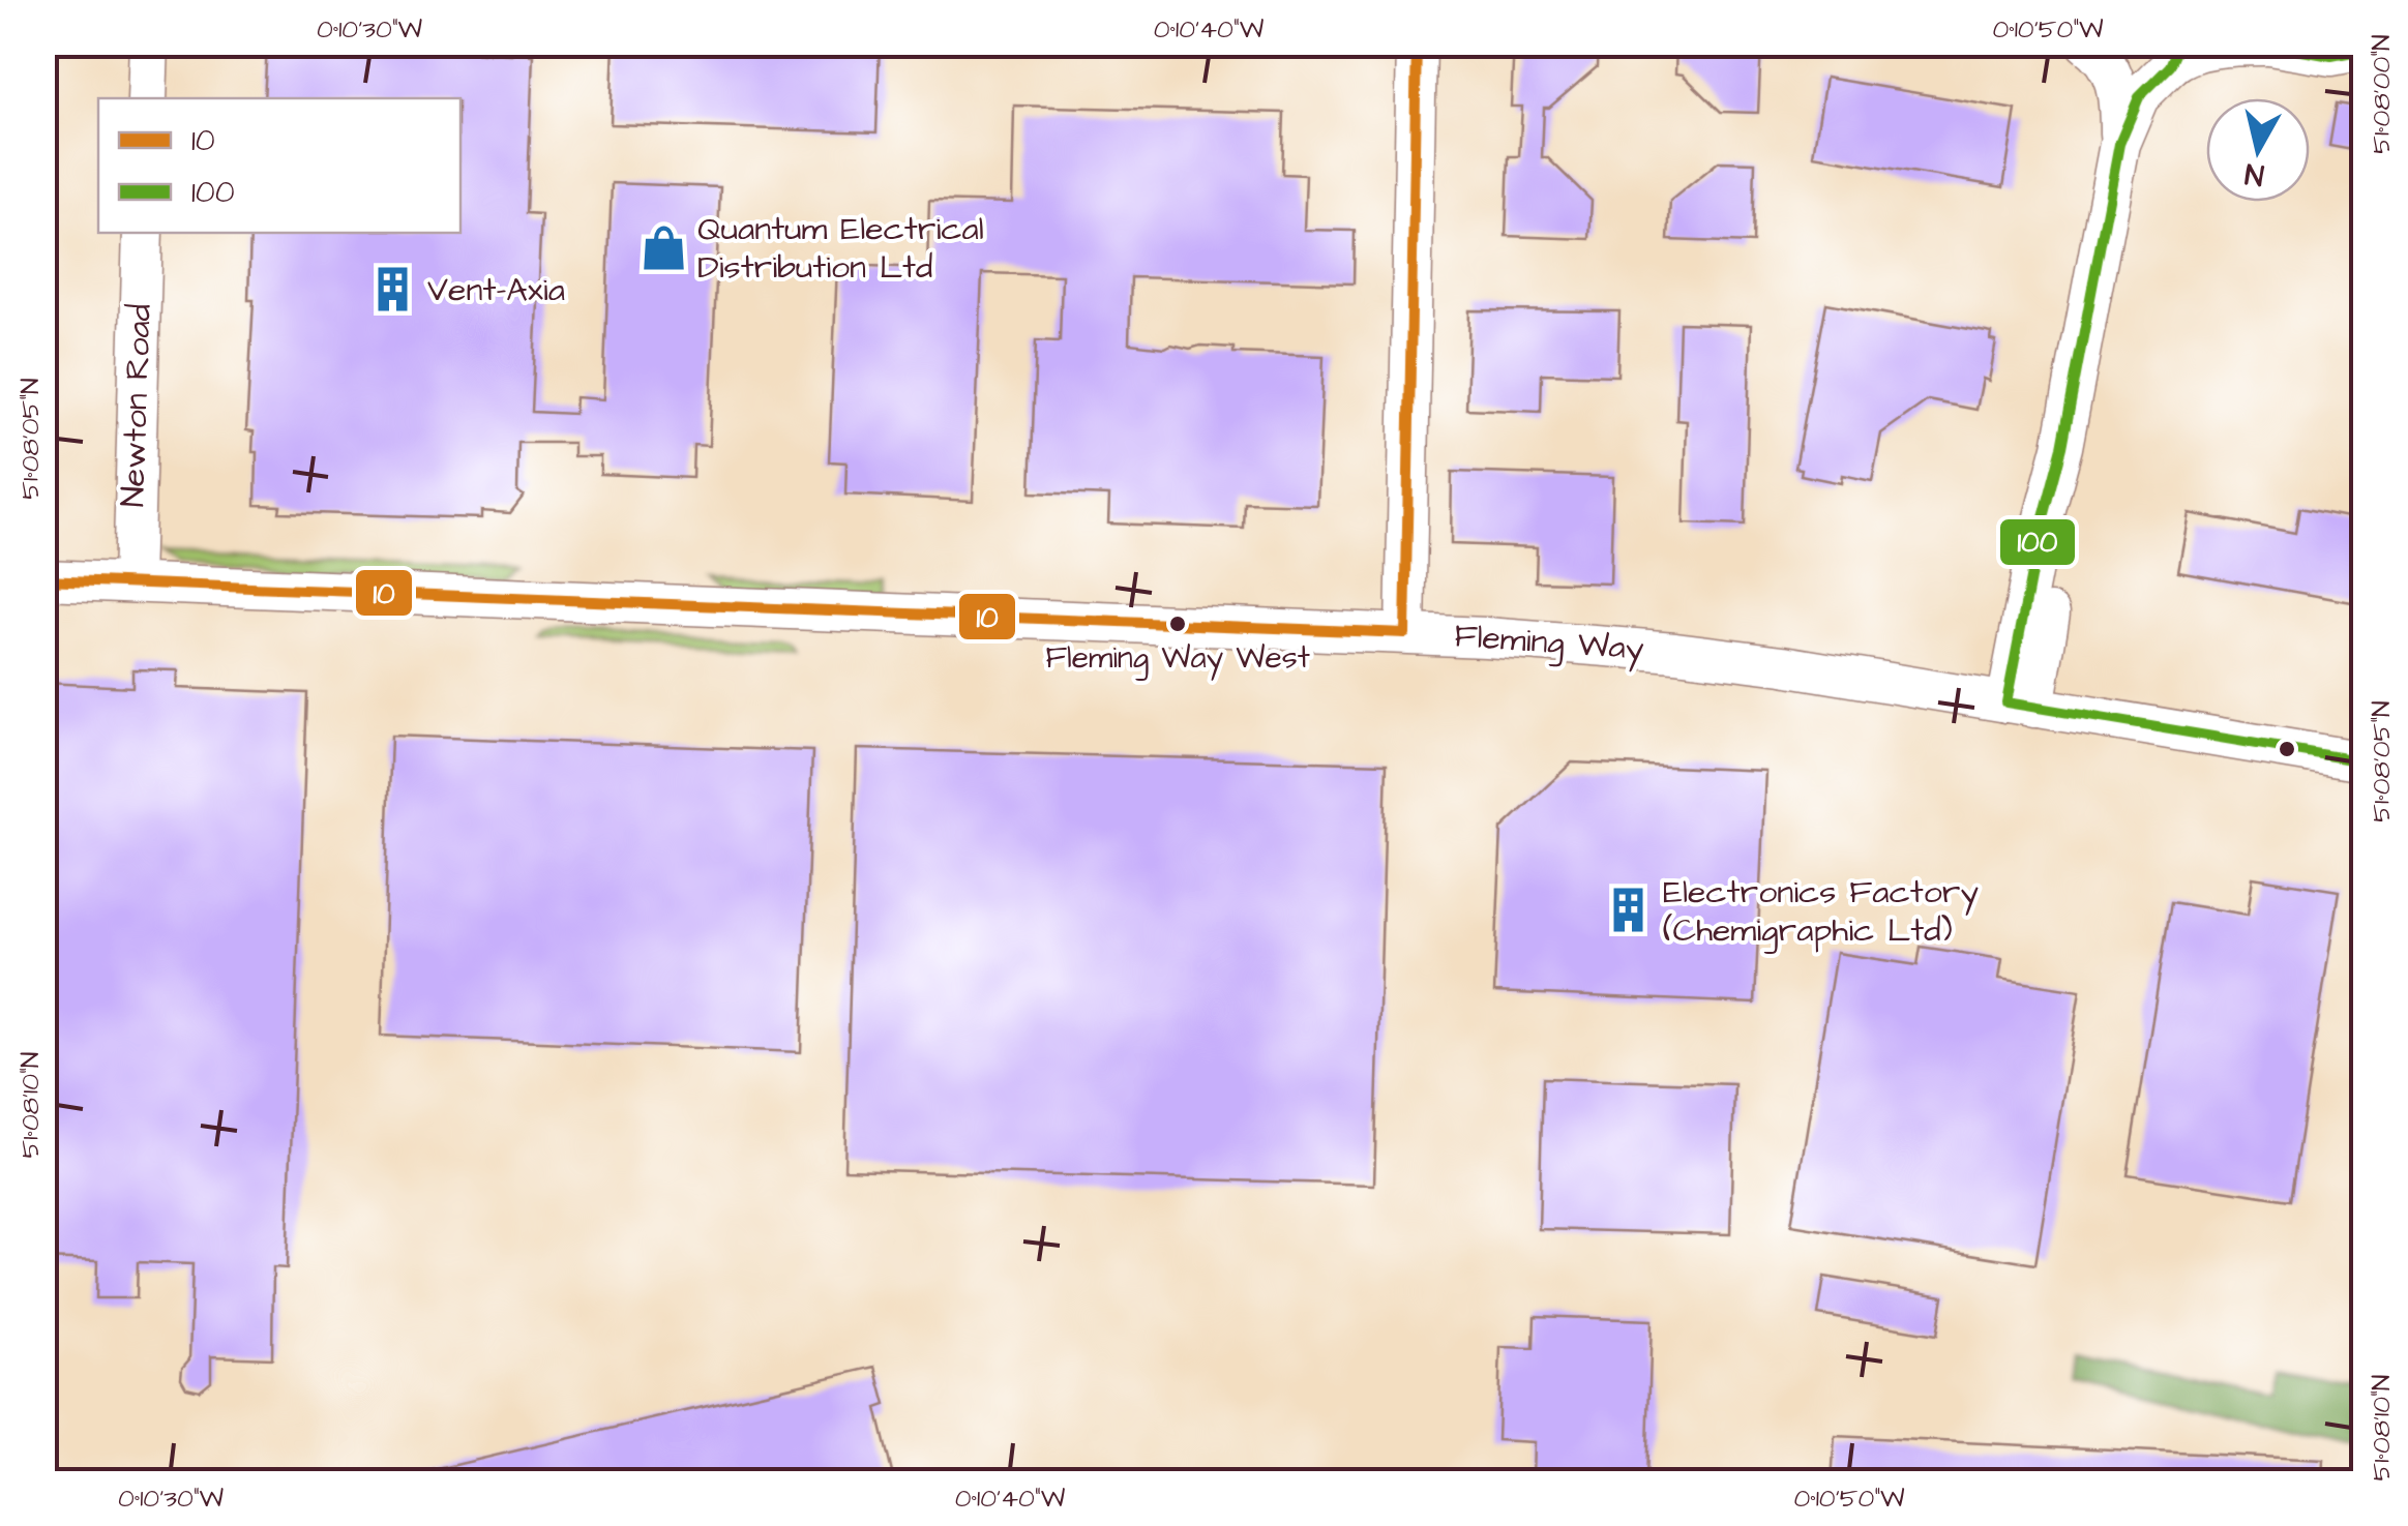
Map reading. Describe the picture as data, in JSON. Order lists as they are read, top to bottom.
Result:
{
  "streets": {
    "street": ["Newton Road", "Fleming Way"]
  },
  "crossings": [
    ["Newton Road", "Fleming Way"]
  ],
  "places": {
    "shop": ["Quantum Electrical Distribution Ltd"],
    "building": ["Vent-Axia", "Electronics Factory (Chemigraphic Ltd)"],
    "other": ["Fleming Way West"]
  },
  "lines": ["transit line 10", "transit line 100"],
  "legend": ["10", "100"],
  "north": "bottom",
  "coordinates": [
    "0°10'30\"W",
    "0°10'40\"W",
    "0°10'50\"W",
    "51°08'00\"N",
    "51°08'05\"N",
    "51°08'10\"N"
  ]
}
